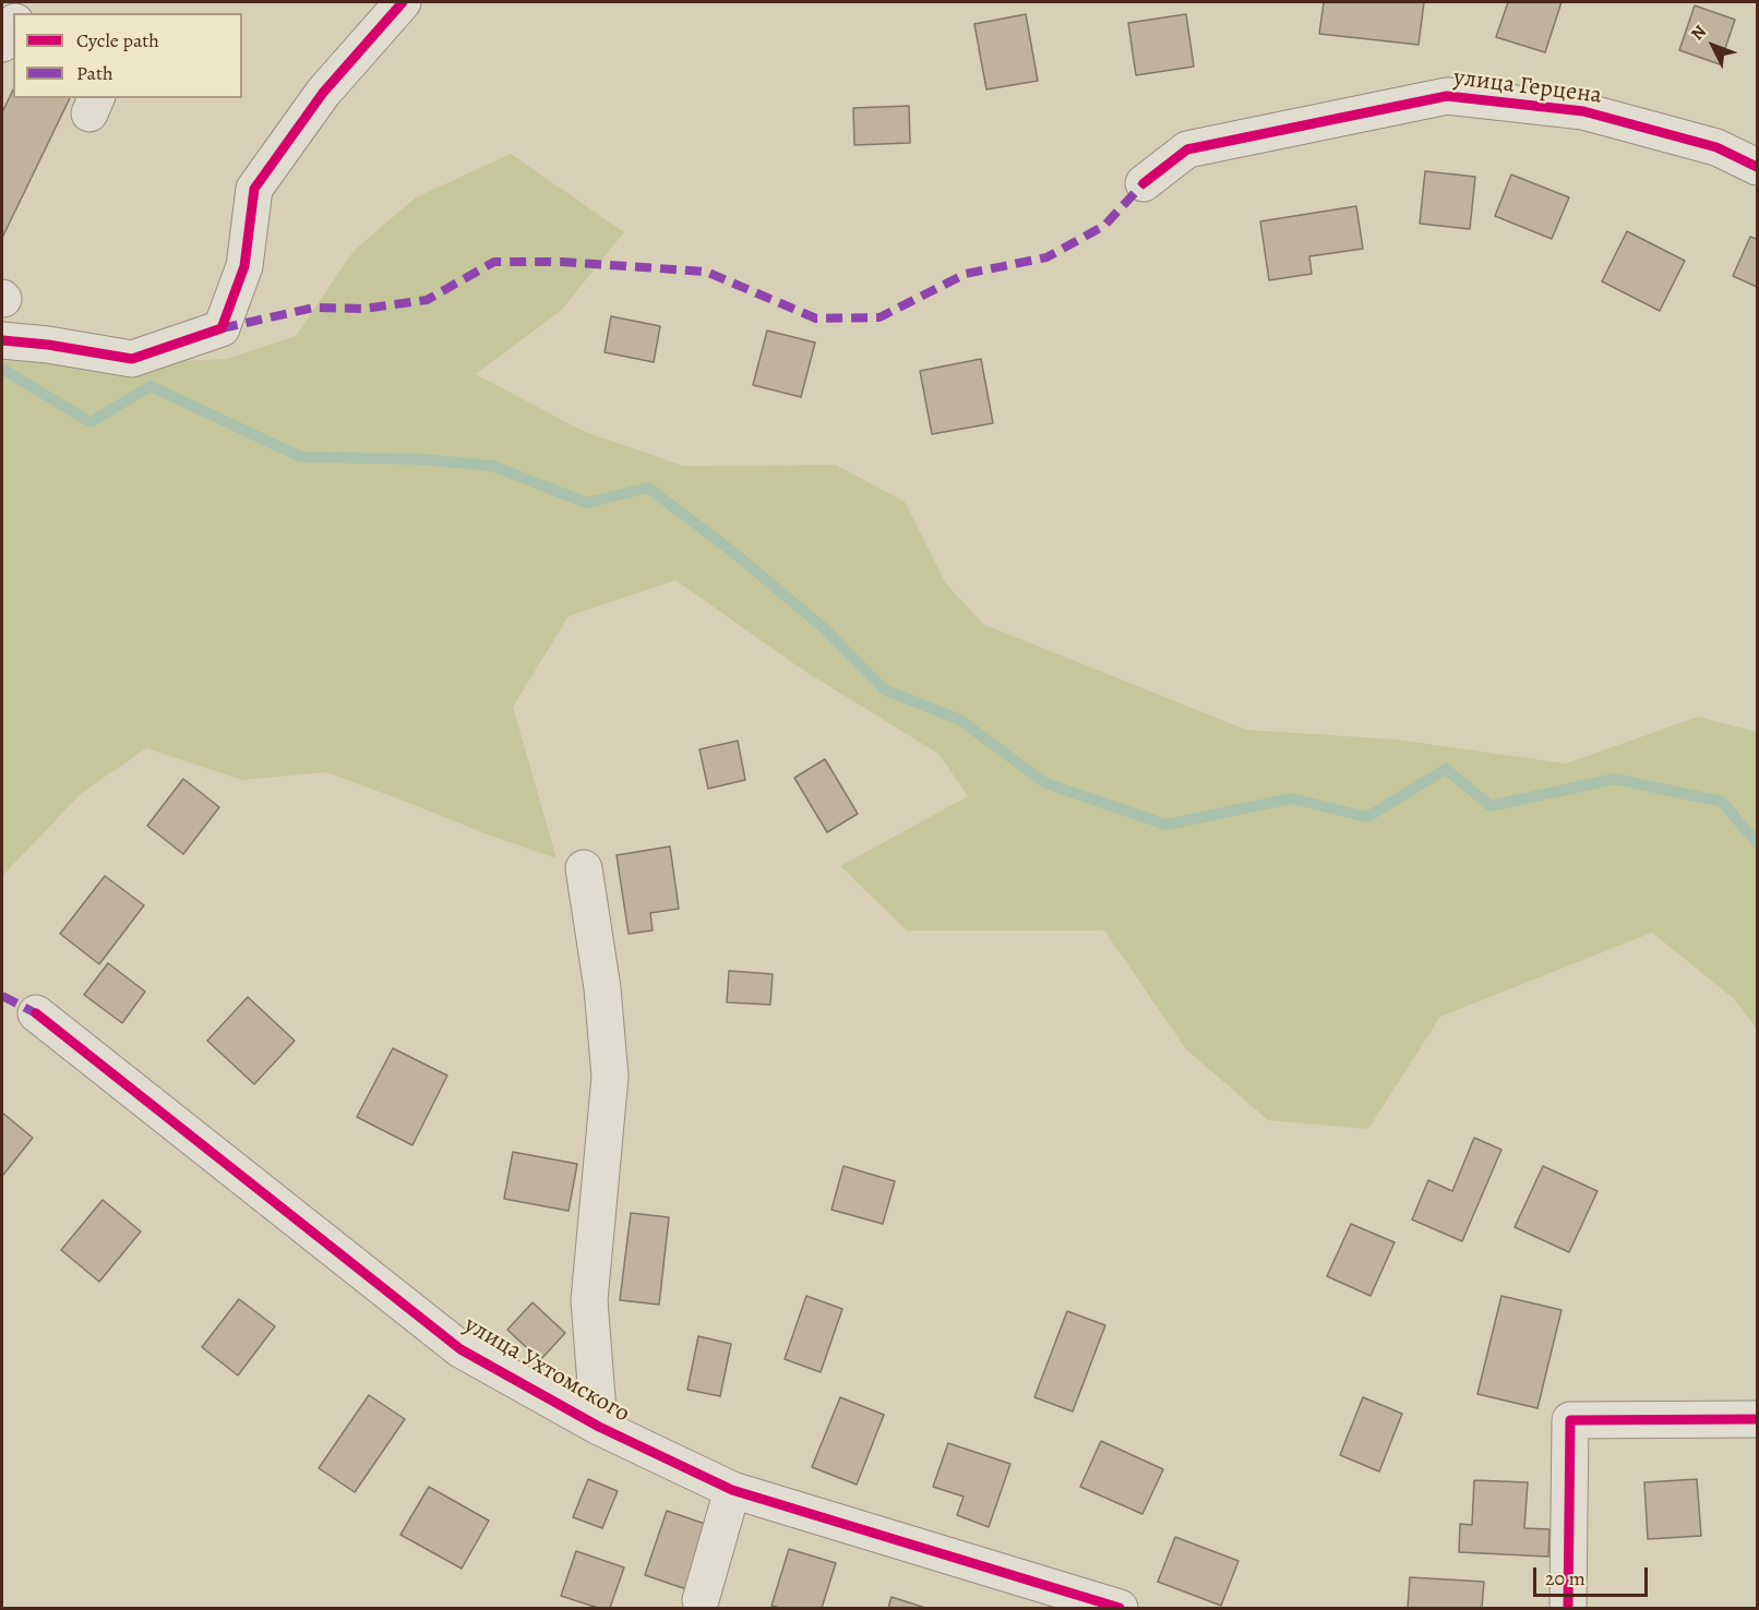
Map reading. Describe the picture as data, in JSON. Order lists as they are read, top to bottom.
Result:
{
  "streets": {
    "street": ["улица Герцена", "улица Ухтомского"]
  },
  "legend": ["Cycle path", "Path"],
  "scale_bar": "20 m",
  "north": "top left"
}
